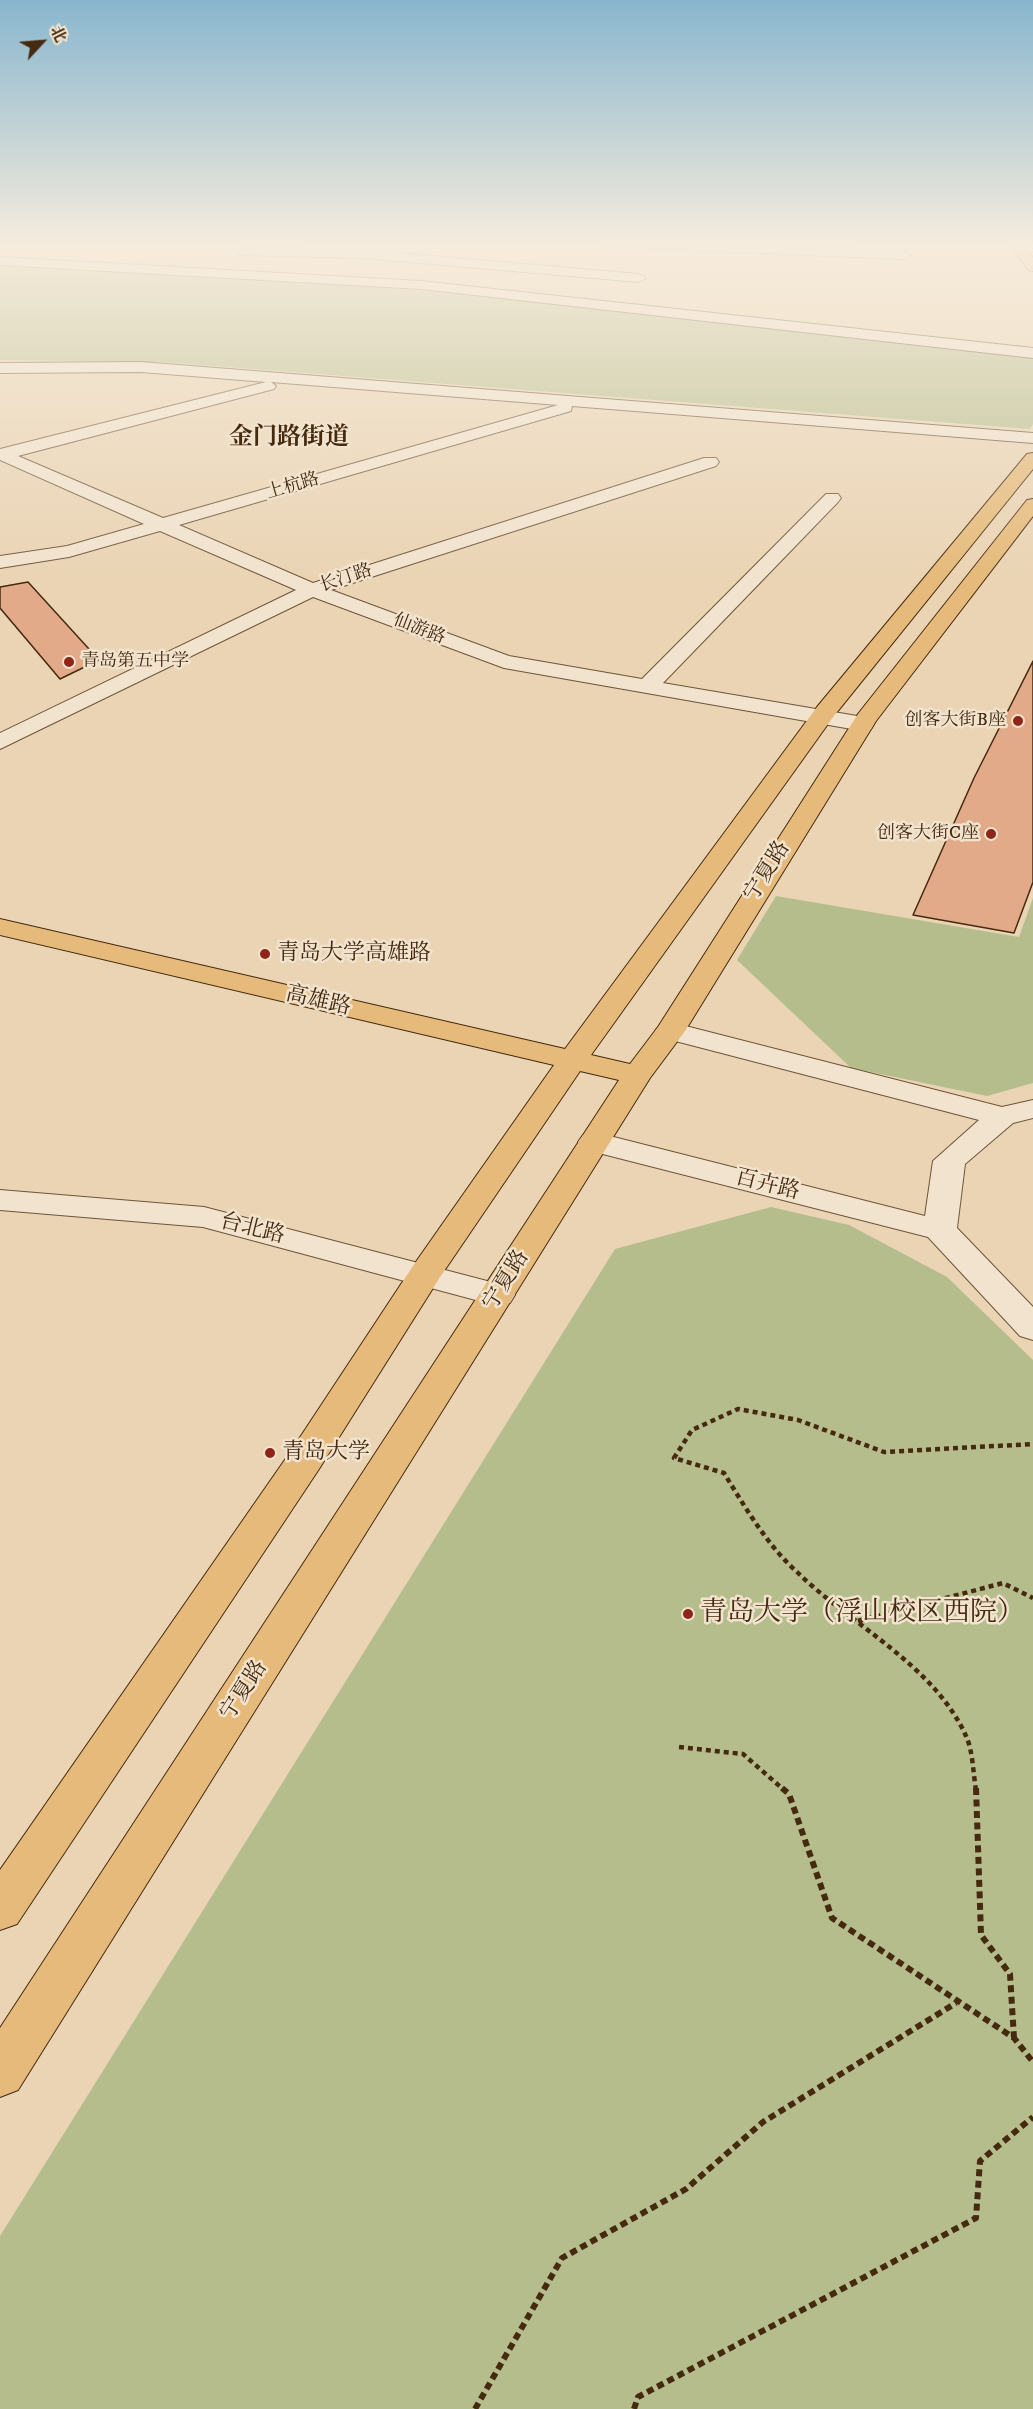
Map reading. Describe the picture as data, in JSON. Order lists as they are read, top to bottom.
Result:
{
  "streets": {
    "main road": ["宁夏路", "高雄路"],
    "street": [
      "上杭路",
      "长汀路",
      "仙游路",
      "百卉路",
      "台北路"
    ]
  },
  "crossings": [
    ["上杭路", "仙游路"],
    ["长汀路", "仙游路"],
    ["仙游路", "宁夏路"],
    ["宁夏路", "高雄路"],
    ["宁夏路", "百卉路"],
    ["宁夏路", "台北路"]
  ],
  "districts": ["金门路街道"],
  "places": [
    "青岛第五中学",
    "创客大街B座",
    "创客大街C座",
    "青岛大学高雄路",
    "青岛大学",
    "青岛大学（浮山校区西院）"
  ],
  "north": "top right"
}
